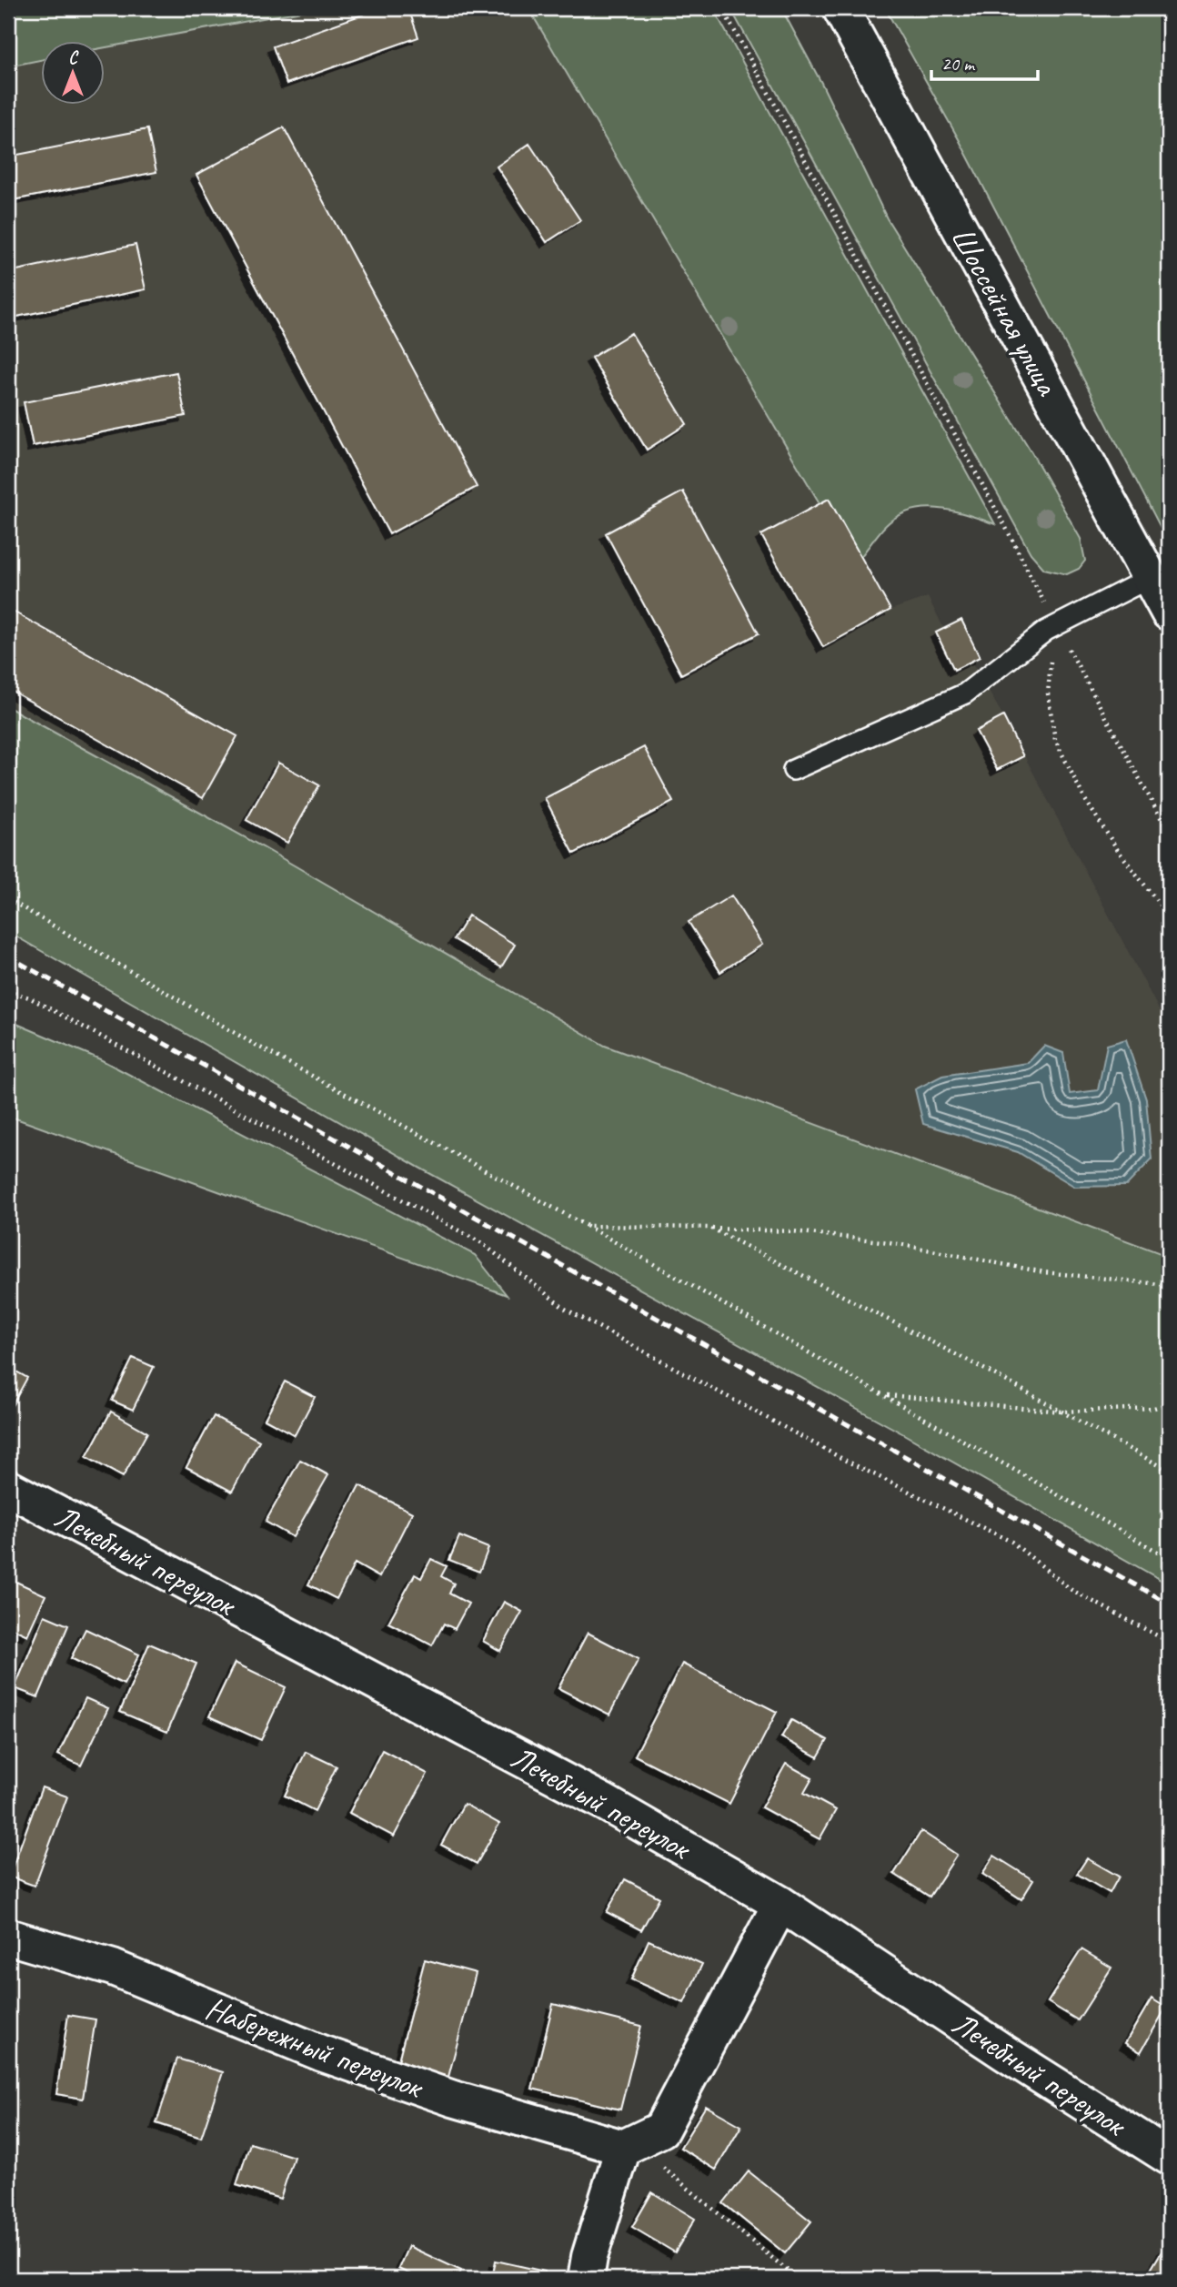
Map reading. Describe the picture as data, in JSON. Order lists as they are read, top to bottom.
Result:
{
  "streets": {
    "street": ["Шоссейная улица", "Лечебный переулок", "Набережный переулок"]
  },
  "scale_bar": "20 m",
  "north": "top"
}
